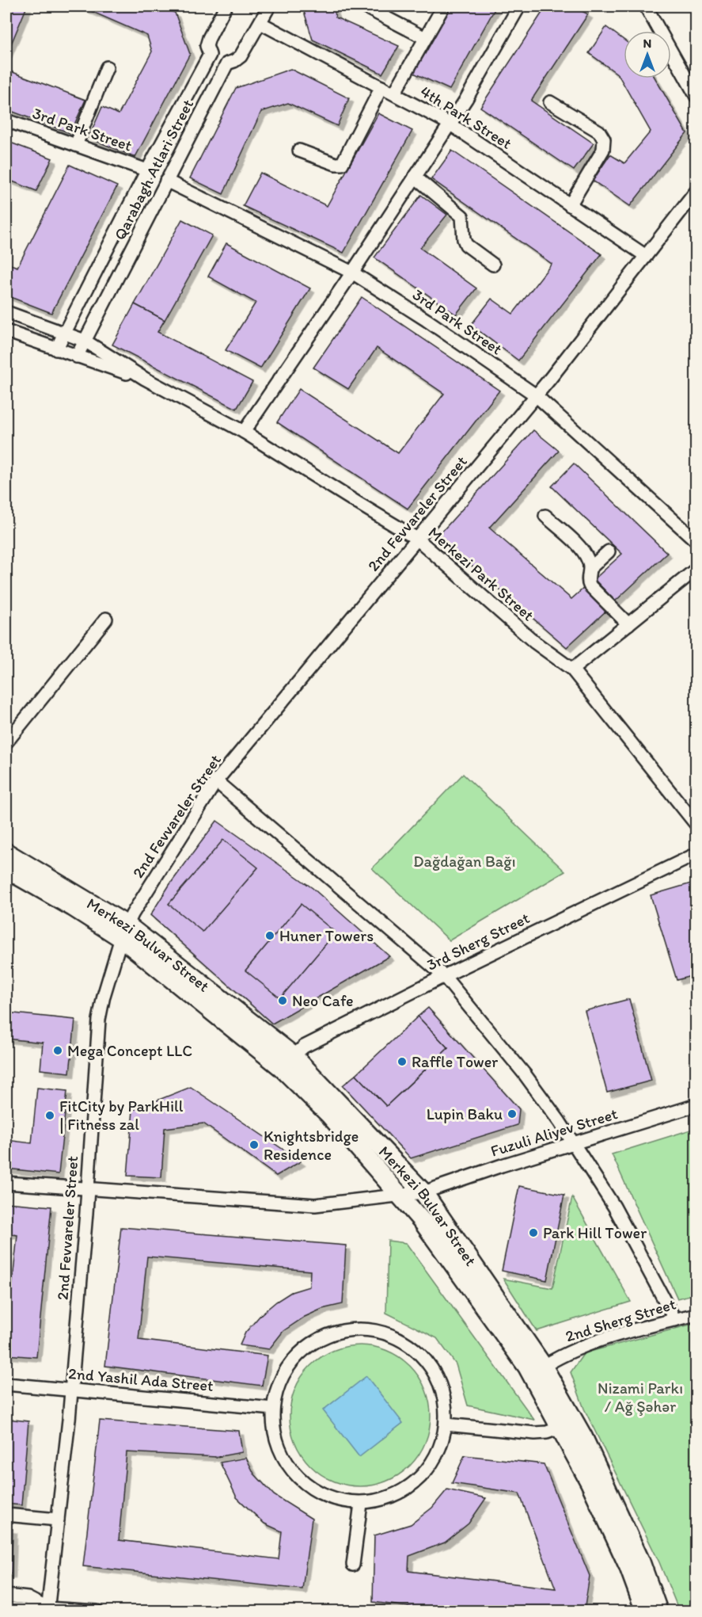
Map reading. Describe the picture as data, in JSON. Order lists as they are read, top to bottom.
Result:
{
  "streets": {
    "street": [
      "4th Park Street",
      "3rd Park Street",
      "Qarabagh Atlari Street",
      "2nd Fevvareler Street",
      "Merkezi Park Street",
      "3rd Sherg Street",
      "Merkezi Bulvar Street",
      "Fuzuli Aliyev Street",
      "2nd Sherg Street",
      "2nd Yashil Ada Street"
    ]
  },
  "crossings": [
    ["4th Park Street", "Qarabagh Atlari Street"],
    ["4th Park Street", "2nd Fevvareler Street"],
    ["3rd Park Street", "Qarabagh Atlari Street"],
    ["3rd Park Street", "2nd Fevvareler Street"],
    ["Qarabagh Atlari Street", "Merkezi Park Street"],
    ["2nd Fevvareler Street", "Merkezi Park Street"],
    ["2nd Fevvareler Street", "Merkezi Bulvar Street"],
    ["2nd Fevvareler Street", "Fuzuli Aliyev Street"],
    ["2nd Fevvareler Street", "2nd Yashil Ada Street"],
    ["3rd Sherg Street", "Merkezi Bulvar Street"],
    ["Merkezi Bulvar Street", "Fuzuli Aliyev Street"],
    ["Merkezi Bulvar Street", "2nd Sherg Street"]
  ],
  "parks": ["Dağdağan Bağı", "Nizami Parkı / Ağ Şəhər"],
  "places": [
    "Huner Towers",
    "Neo Cafe",
    "Mega Concept LLC",
    "Raffle Tower",
    "Lupin Baku",
    "FitCity by ParkHill | Fitness zal",
    "Knightsbridge Residence",
    "Park Hill Tower"
  ],
  "north": "top"
}
